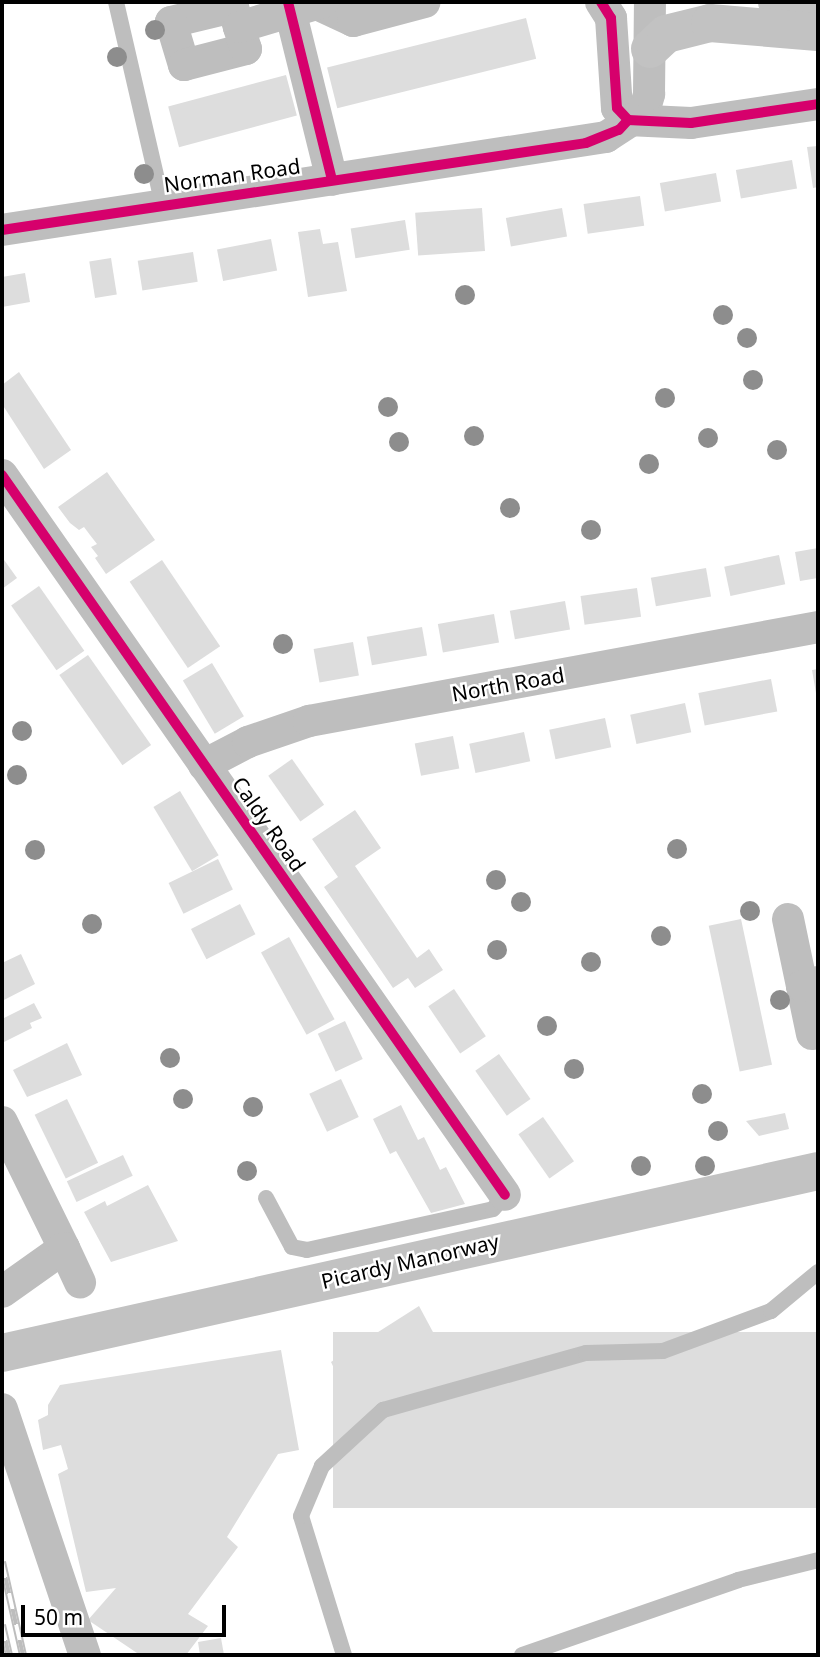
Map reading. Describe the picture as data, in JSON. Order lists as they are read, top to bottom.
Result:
{
  "streets": {
    "main road": ["Picardy Manorway"],
    "street": ["Norman Road", "North Road", "Caldy Road"]
  },
  "crossings": [
    ["North Road", "Caldy Road"]
  ],
  "scale_bar": "50 m"
}
